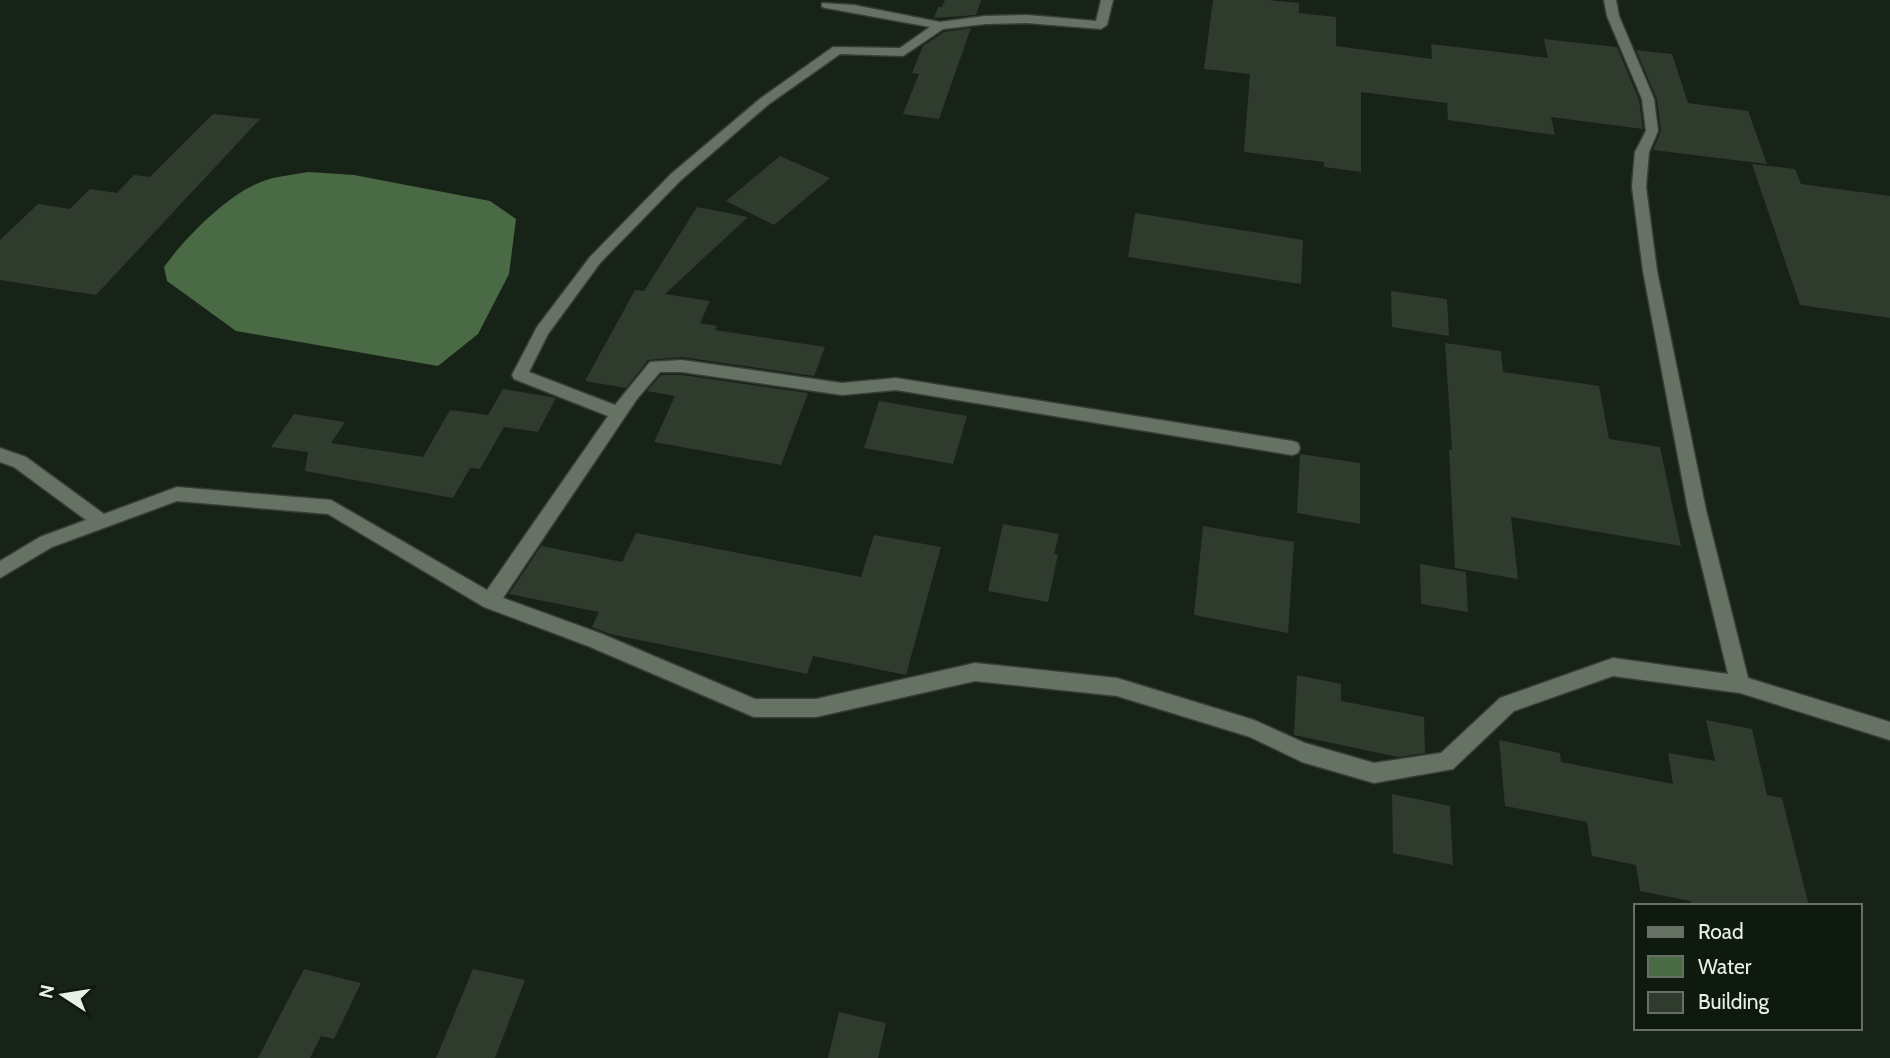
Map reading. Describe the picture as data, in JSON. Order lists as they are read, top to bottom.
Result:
{
  "legend": ["Road", "Water", "Building"],
  "north": "left"
}
